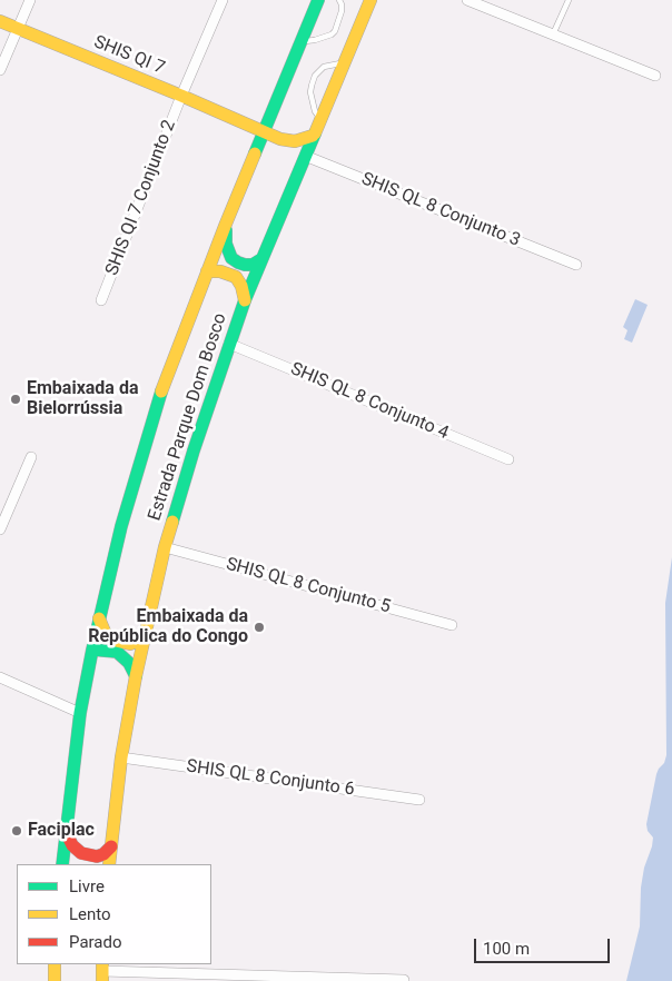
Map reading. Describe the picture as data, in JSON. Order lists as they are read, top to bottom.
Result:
{
  "streets": {
    "main road": ["SHIS QI 7", "Estrada Parque Dom Bosco"],
    "street": [
      "SHIS QI 7 Conjunto 2",
      "SHIS QL 8 Conjunto 3",
      "SHIS QL 8 Conjunto 4",
      "SHIS QL 8 Conjunto 5",
      "SHIS QL 8 Conjunto 6"
    ]
  },
  "crossings": [
    ["SHIS QI 7", "SHIS QI 7 Conjunto 2"],
    ["SHIS QI 7", "Estrada Parque Dom Bosco"],
    ["SHIS QL 8 Conjunto 3", "Estrada Parque Dom Bosco"],
    ["SHIS QL 8 Conjunto 4", "Estrada Parque Dom Bosco"],
    ["Estrada Parque Dom Bosco", "SHIS QL 8 Conjunto 5"],
    ["Estrada Parque Dom Bosco", "SHIS QL 8 Conjunto 6"]
  ],
  "places": ["Embaixada da Bielorrússia", "Embaixada da República do Congo", "Faciplac"],
  "legend": ["Livre", "Lento", "Parado"],
  "scale_bar": "100 m"
}
